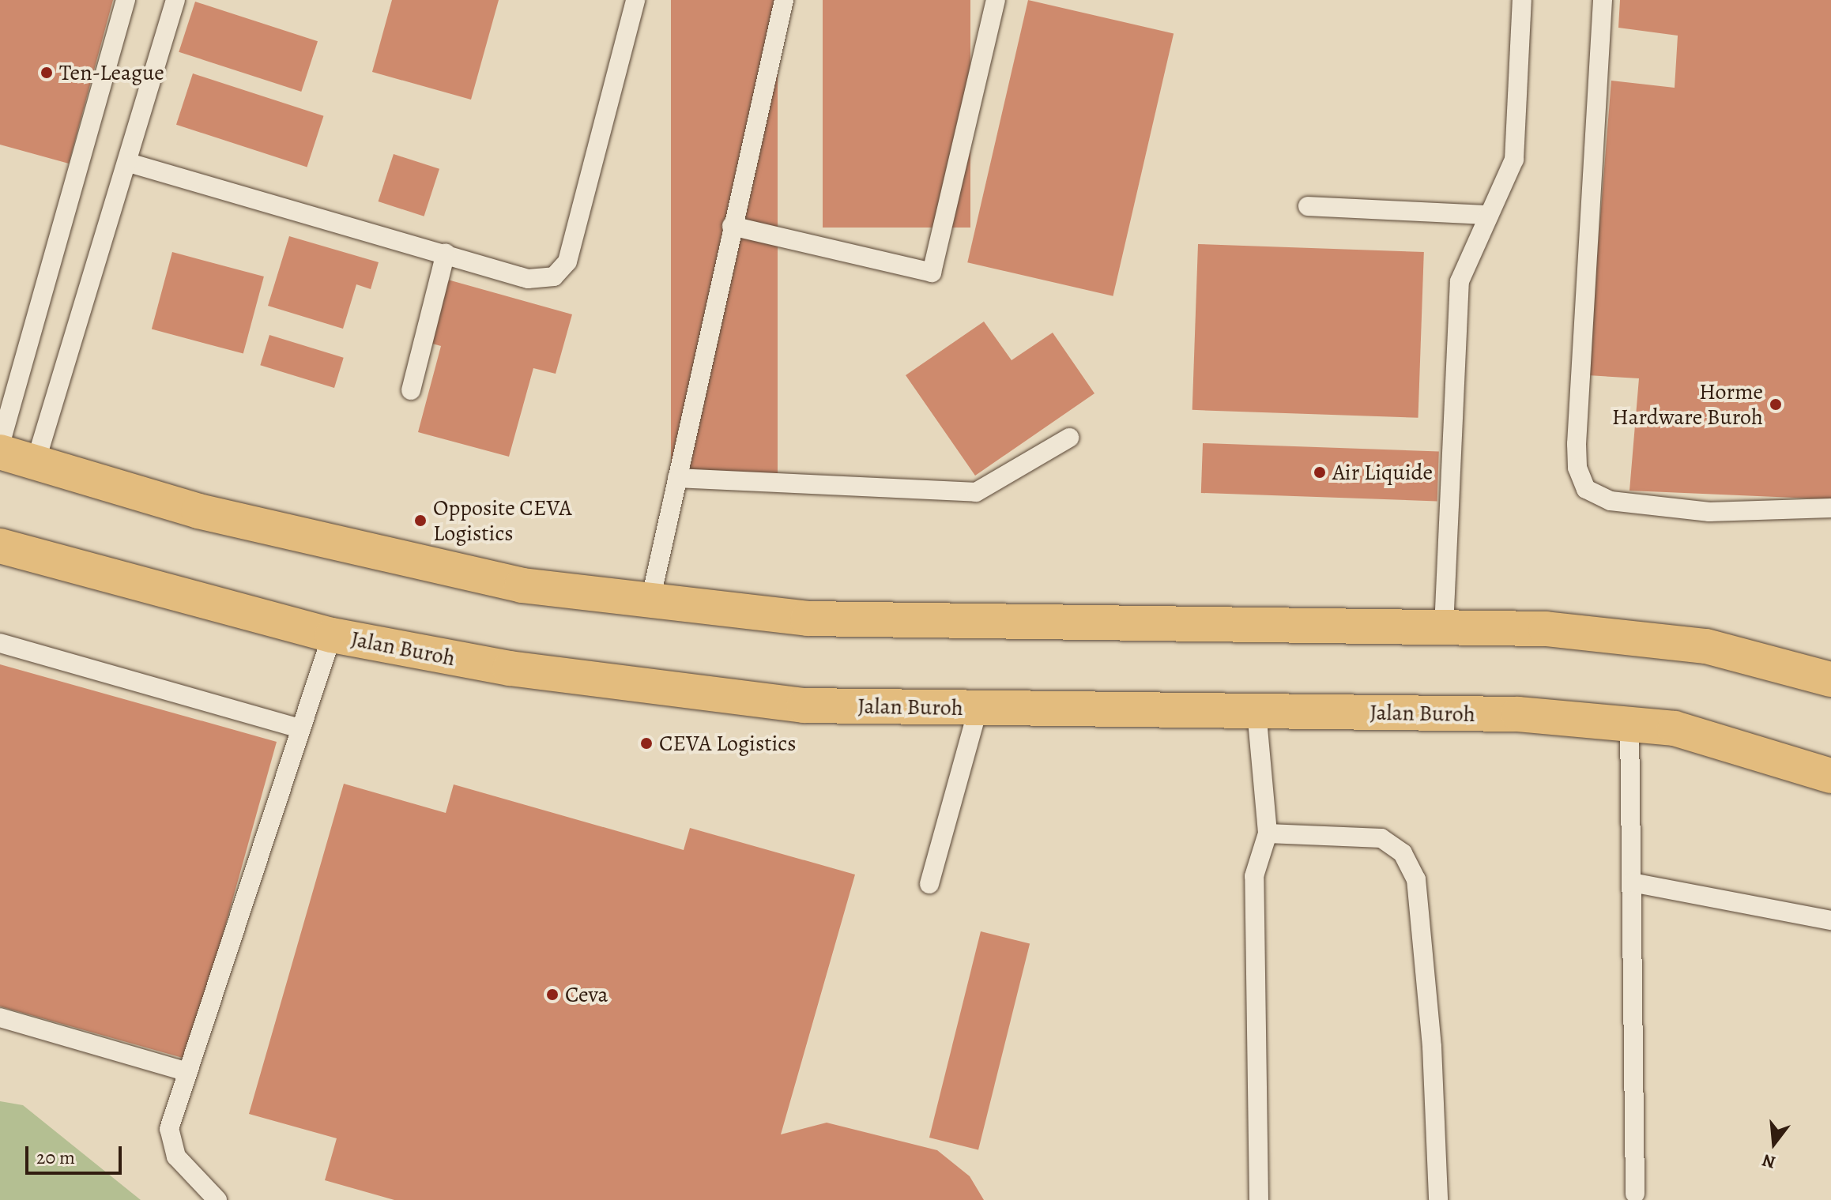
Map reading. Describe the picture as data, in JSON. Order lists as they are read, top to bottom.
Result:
{
  "streets": {
    "main road": ["Jalan Buroh"]
  },
  "places": [
    "Ten-League",
    "Horme Hardware Buroh",
    "Air Liquide",
    "Opposite CEVA Logistics",
    "CEVA Logistics",
    "Ceva"
  ],
  "scale_bar": "20 m",
  "north": "bottom"
}
